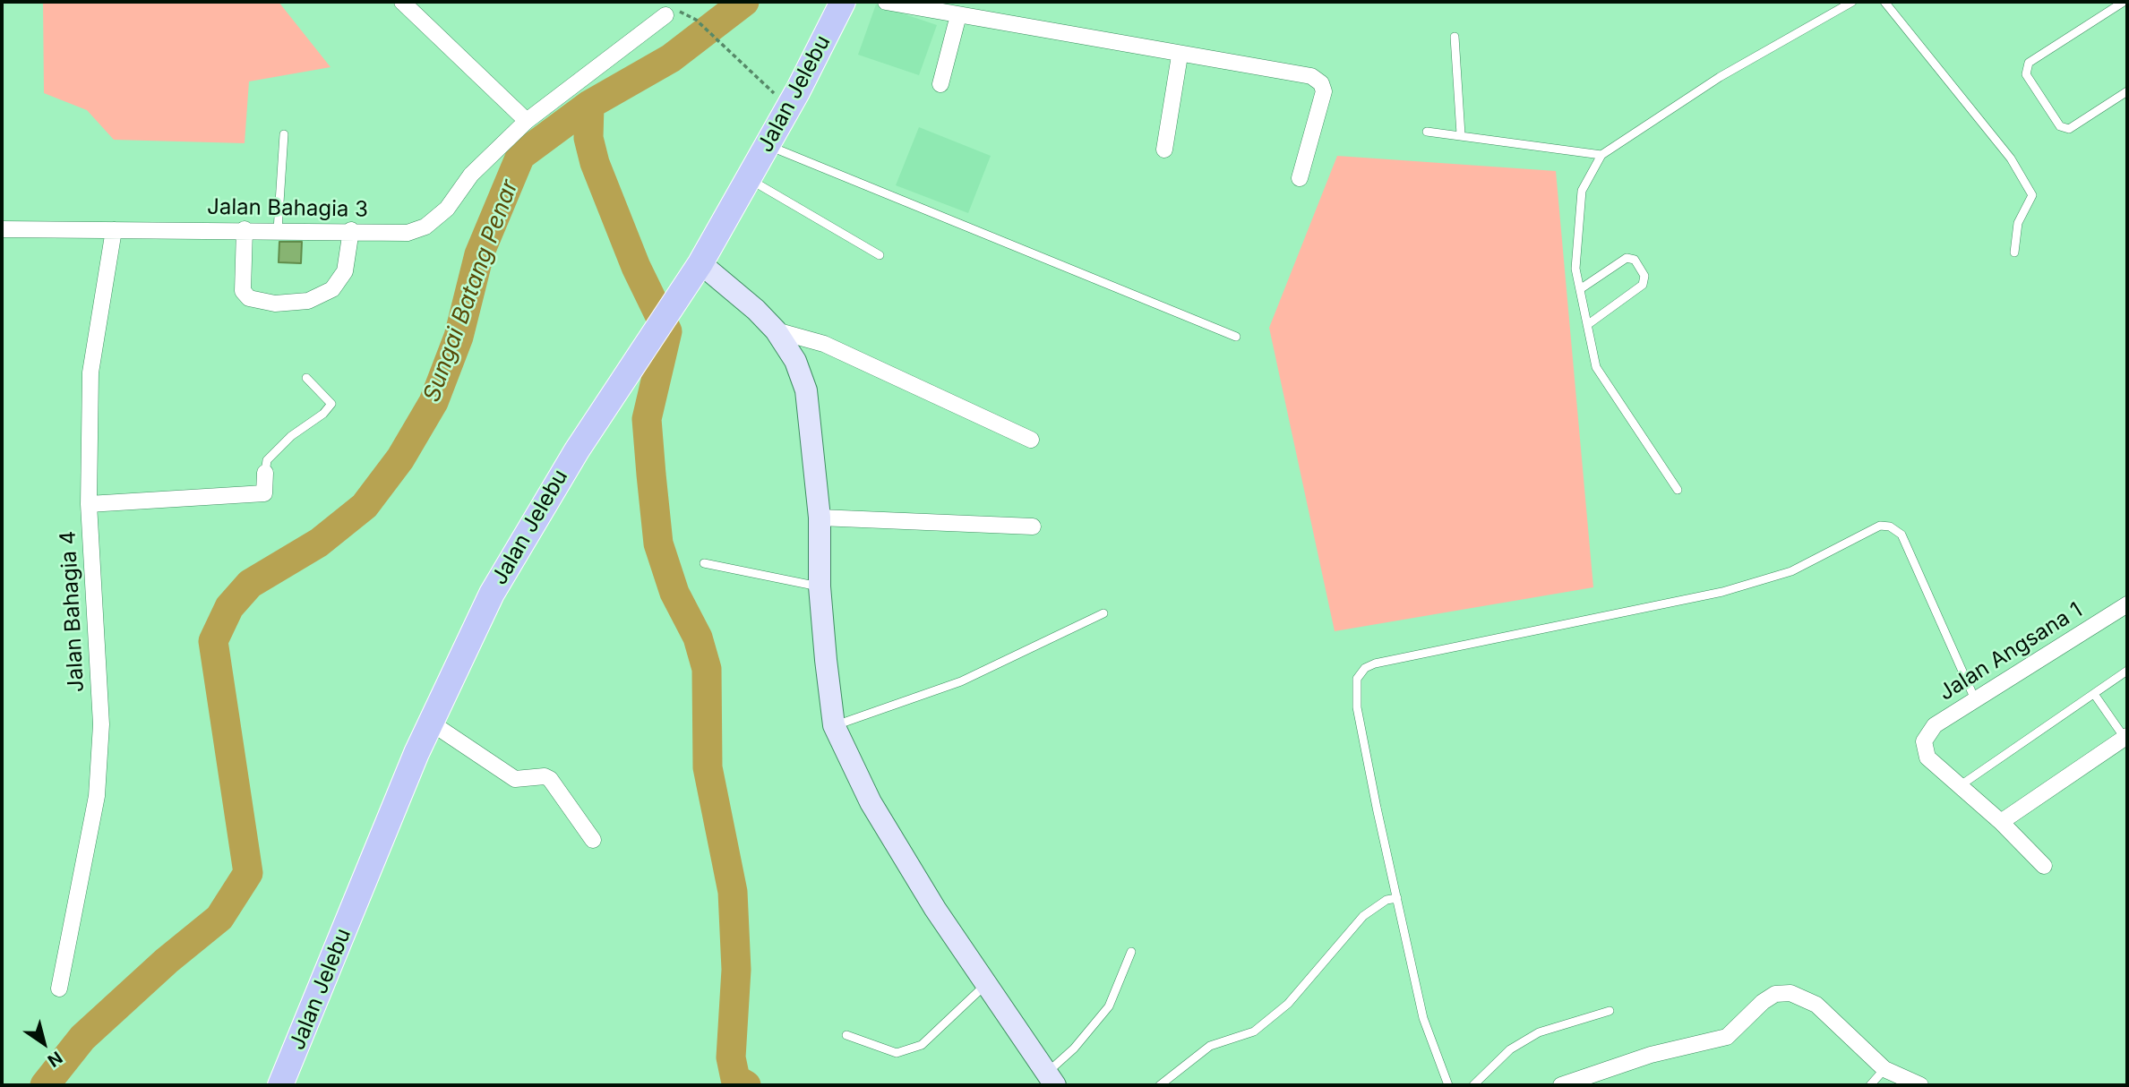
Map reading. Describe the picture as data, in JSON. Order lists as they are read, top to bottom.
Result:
{
  "streets": {
    "main road": ["Jalan Jelebu"],
    "street": ["Jalan Bahagia 3", "Jalan Bahagia 4", "Jalan Angsana 1"]
  },
  "crossings": [
    ["Jalan Bahagia 3", "Jalan Bahagia 4"]
  ],
  "water": ["Sungai Batang Penar"],
  "north": "bottom right"
}
